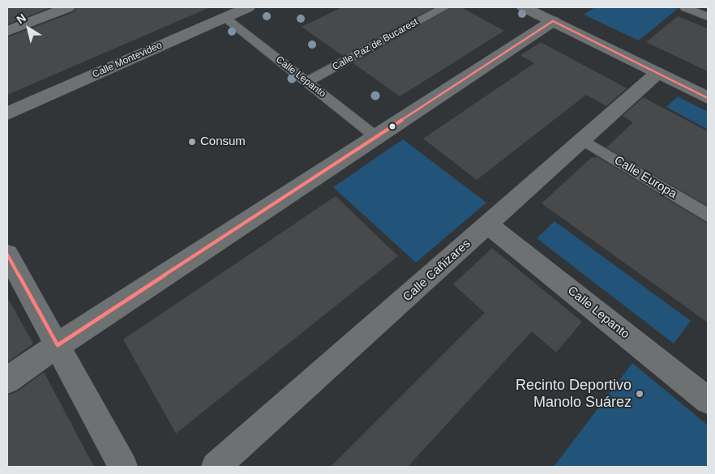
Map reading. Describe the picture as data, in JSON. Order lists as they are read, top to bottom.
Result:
{
  "streets": {
    "street": [
      "Calle Paz de Bucarest",
      "Calle Montevideo",
      "Calle Lepanto",
      "Calle Europa",
      "Calle Cañizares"
    ]
  },
  "crossings": [
    ["Calle Paz de Bucarest", "Calle Lepanto"],
    ["Calle Montevideo", "Calle Lepanto"],
    ["Calle Lepanto", "Calle Cañizares"],
    ["Calle Europa", "Calle Cañizares"]
  ],
  "places": ["Consum", "Recinto Deportivo Manolo Suárez"],
  "north": "top left"
}
